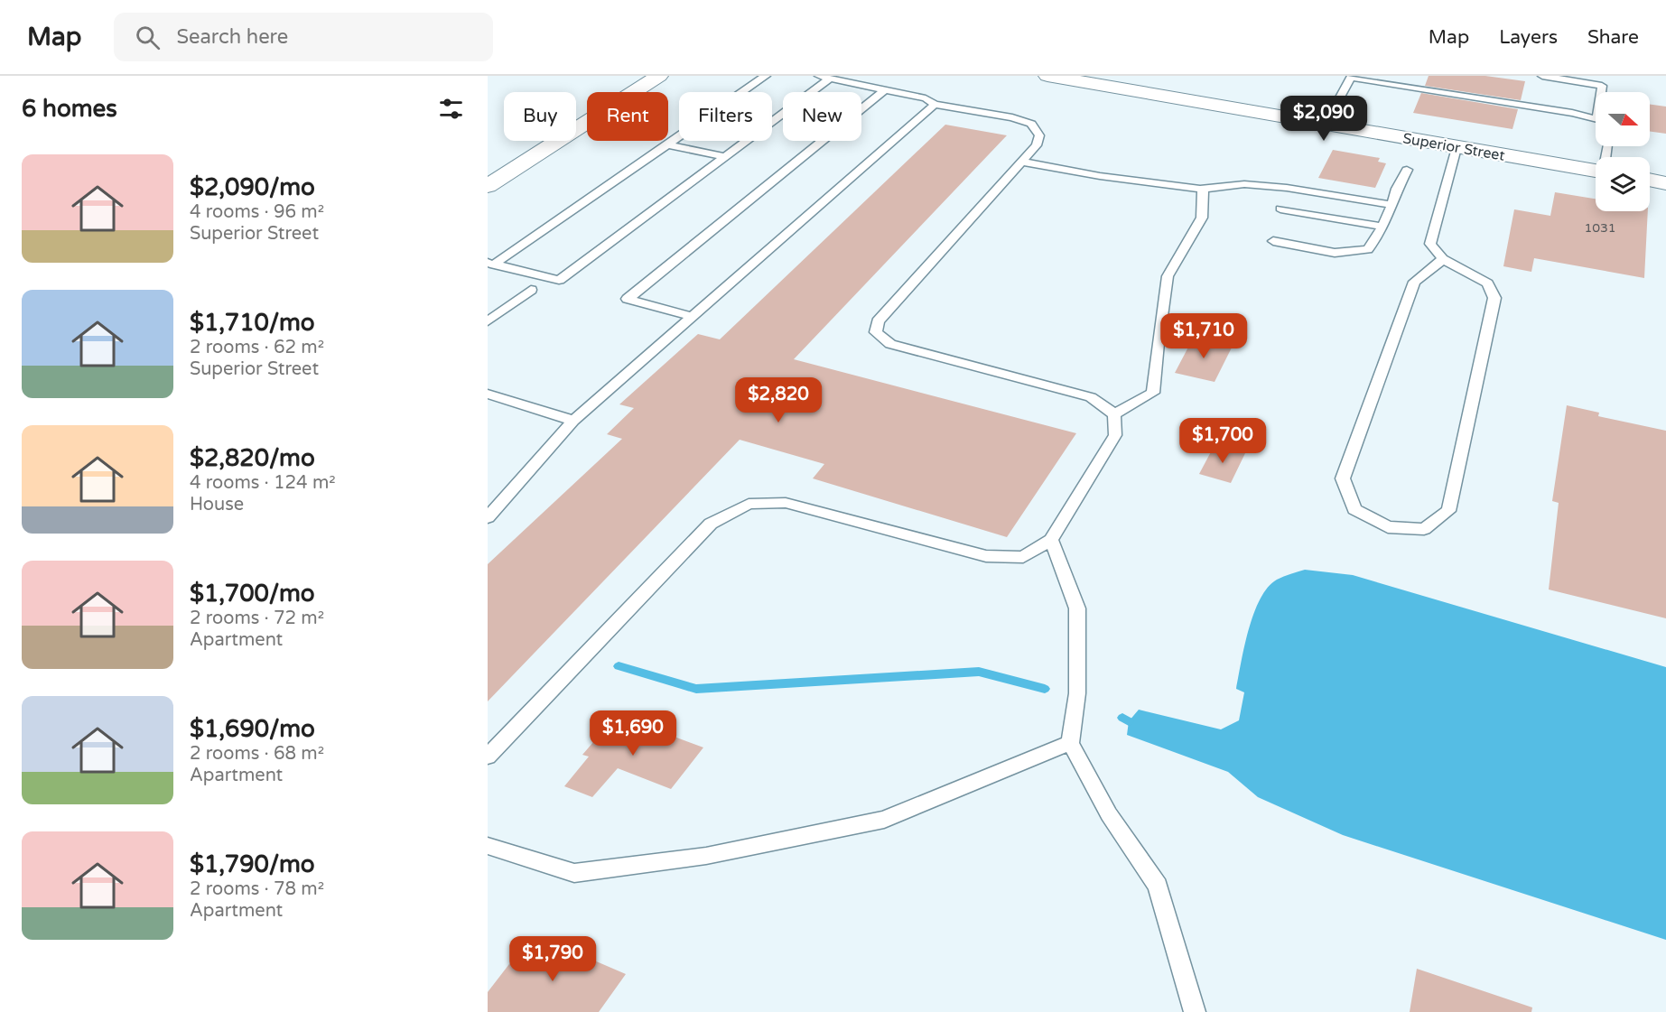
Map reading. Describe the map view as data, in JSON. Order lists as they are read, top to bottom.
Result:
{
  "streets": {
    "street": ["Superior Street"]
  },
  "house_numbers": ["1031"],
  "north": "right",
  "page": {
    "header": "Map",
    "search": "Search here",
    "nav": ["Map", "Layers", "Share"],
    "heading": "6 homes",
    "chip": [
      "Buy",
      "Rent",
      "Filters",
      "New"
    ],
    "price": [
      "$2,090",
      "$1,710",
      "$2,820",
      "$1,700",
      "$1,690",
      "$1,790"
    ],
    "list": [
      {
        "name": "$2,090/mo",
        "note": "4 rooms · 96 m² · Superior Street"
      },
      {
        "name": "$1,710/mo",
        "note": "2 rooms · 62 m² · Superior Street"
      },
      {
        "name": "$2,820/mo",
        "note": "4 rooms · 124 m² · House"
      },
      {
        "name": "$1,700/mo",
        "note": "2 rooms · 72 m² · Apartment"
      },
      {
        "name": "$1,690/mo",
        "note": "2 rooms · 68 m² · Apartment"
      },
      {
        "name": "$1,790/mo",
        "note": "2 rooms · 78 m² · Apartment"
      }
    ]
  }
}
